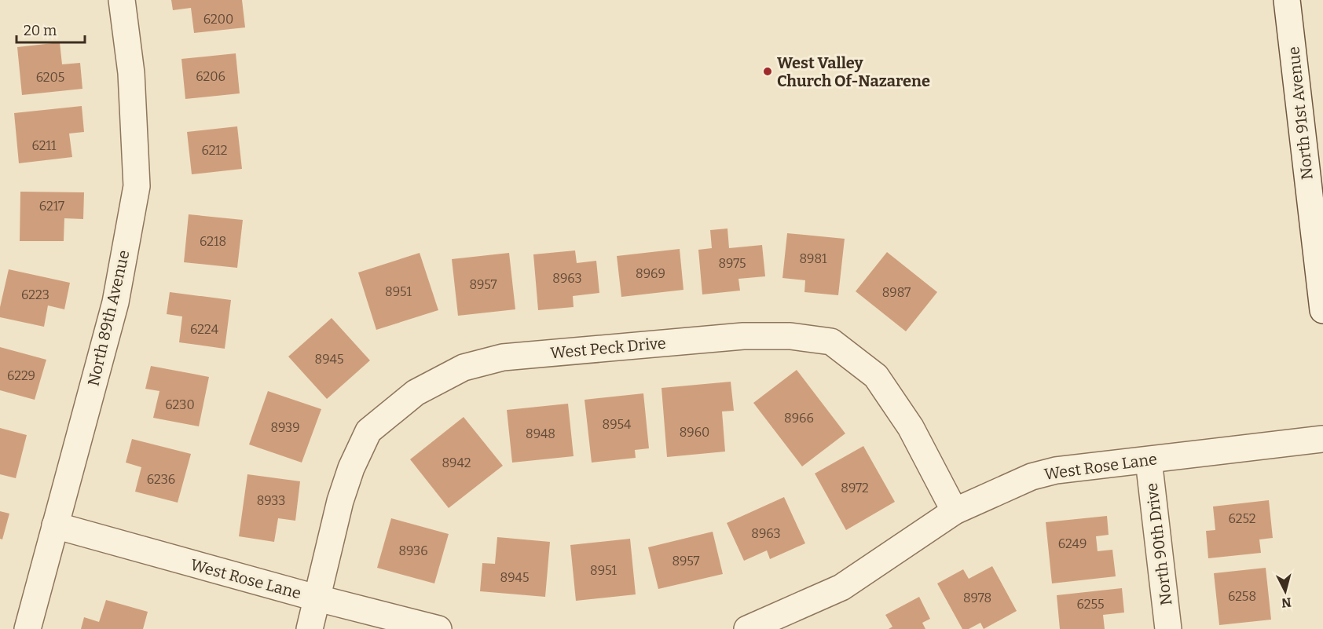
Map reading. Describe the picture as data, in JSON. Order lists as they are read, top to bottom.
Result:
{
  "streets": {
    "street": [
      "North 91st Avenue",
      "North 89th Avenue",
      "West Peck Drive",
      "West Rose Lane",
      "North 90th Drive"
    ]
  },
  "crossings": [
    ["North 89th Avenue", "West Rose Lane"],
    ["West Peck Drive", "West Rose Lane"],
    ["West Rose Lane", "North 90th Drive"]
  ],
  "places": ["West Valley Church Of-Nazarene"],
  "house_numbers": [
    "6200",
    "6206",
    "6205",
    "6211",
    "6212",
    "6217",
    "6218",
    "8981",
    "8975",
    "8969",
    "8963",
    "8957",
    "8951",
    "8987",
    "6223",
    "6224",
    "8945",
    "6229",
    "6230",
    "8966",
    "8954",
    "8939",
    "8960",
    "8948",
    "8942",
    "6236",
    "8972",
    "8933",
    "6252",
    "8963",
    "6249",
    "8936",
    "8957",
    "8951",
    "8945",
    "6258",
    "8978",
    "6255"
  ],
  "scale_bar": "20 m",
  "north": "bottom"
}
